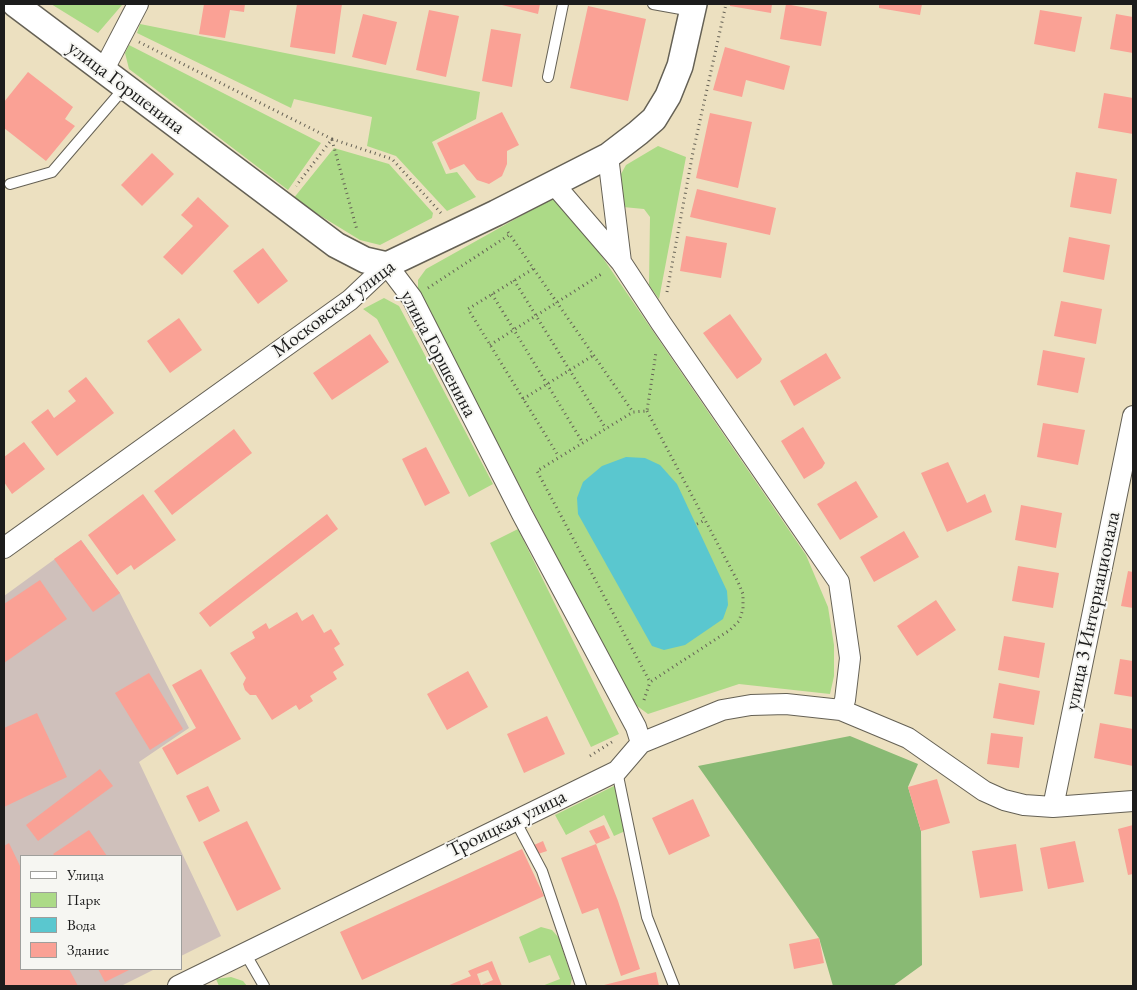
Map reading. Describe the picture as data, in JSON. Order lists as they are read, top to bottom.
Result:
{
  "streets": {
    "street": [
      "улица Горшенина",
      "Московская улица",
      "улица 3 Интернационала",
      "Троицкая улица"
    ]
  },
  "crossings": [
    ["улица Горшенина", "Московская улица"],
    ["улица Горшенина", "Троицкая улица"],
    ["улица 3 Интернационала", "Троицкая улица"]
  ],
  "legend": [
    "Улица",
    "Парк",
    "Вода",
    "Здание"
  ]
}
